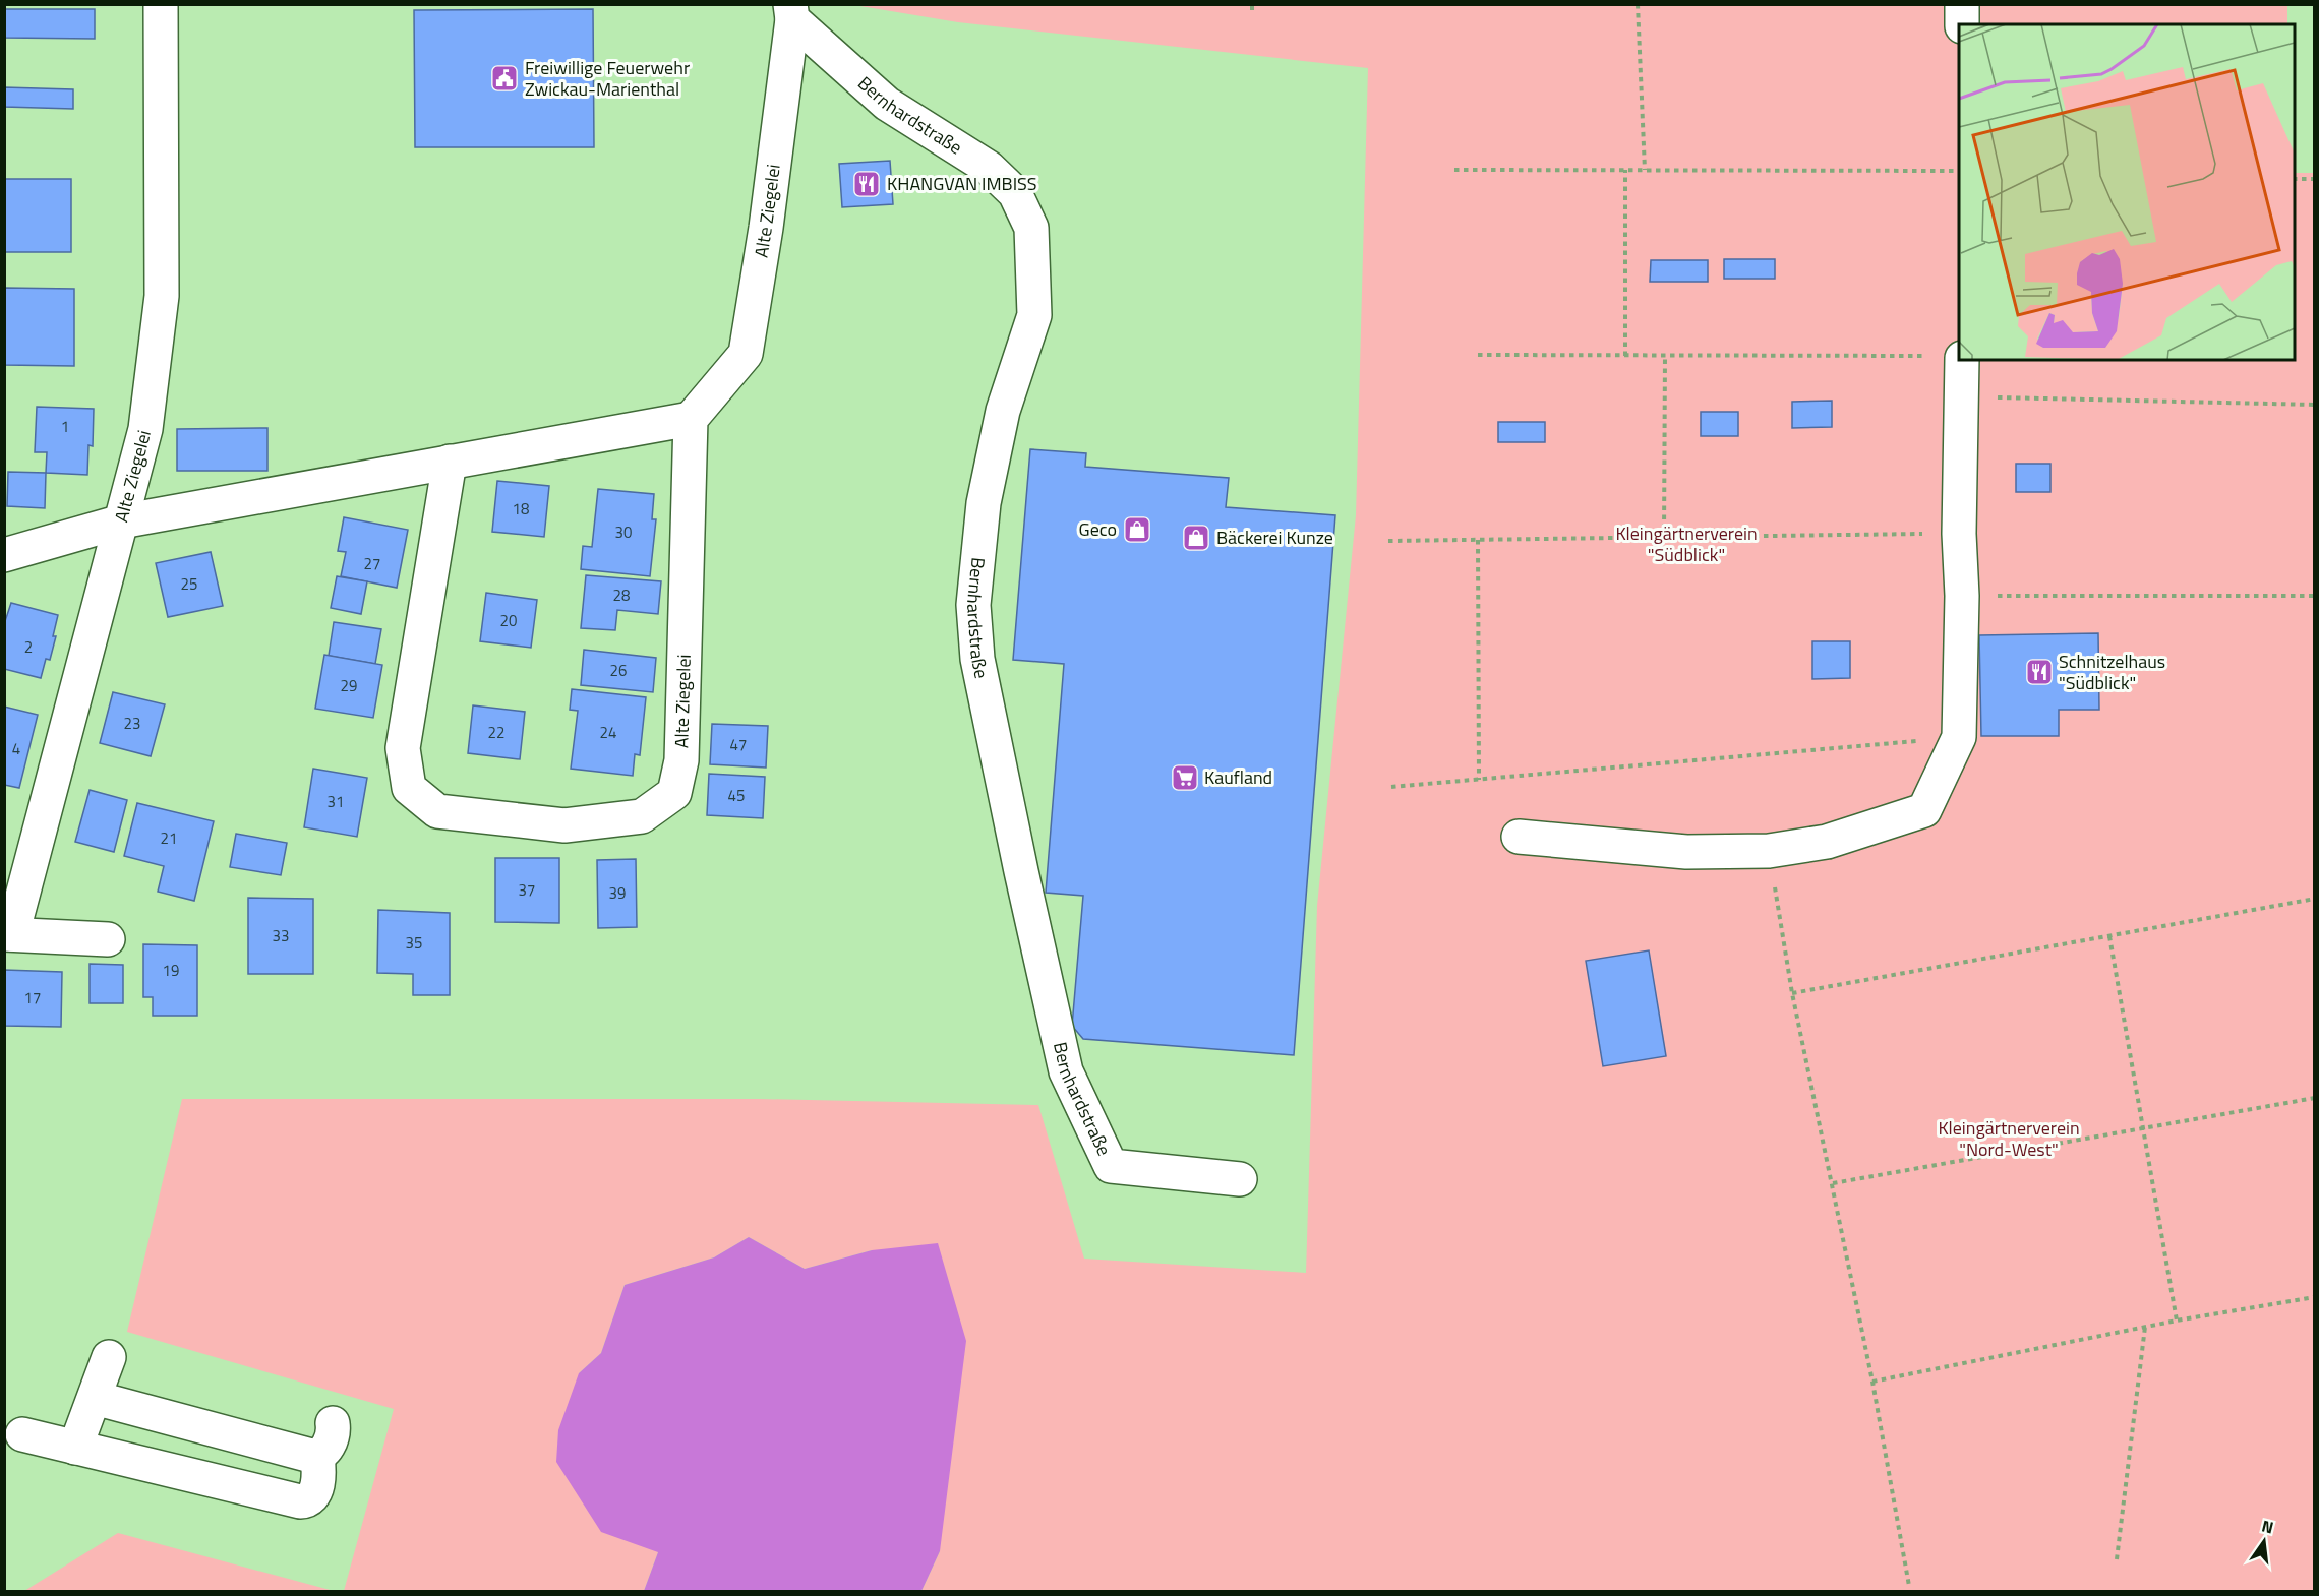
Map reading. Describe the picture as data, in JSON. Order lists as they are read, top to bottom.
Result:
{
  "streets": {
    "street": ["Bernhardstraße", "Alte Ziegelei"]
  },
  "crossings": [
    ["Bernhardstraße", "Alte Ziegelei"]
  ],
  "parks": ["Kleingärtnerverein \"Südblick\"", "Kleingärtnerverein \"Nord-West\""],
  "places": {
    "public building": ["Freiwillige Feuerwehr Zwickau-Marienthal"],
    "restaurant": ["KHANGVAN IMBISS", "Schnitzelhaus \"Südblick\""],
    "shop": ["Geco", "Bäckerei Kunze"],
    "supermarket": ["Kaufland"]
  },
  "house_numbers": [
    "1",
    "18",
    "30",
    "27",
    "25",
    "28",
    "20",
    "2",
    "26",
    "29",
    "23",
    "22",
    "24",
    "47",
    "4",
    "45",
    "31",
    "21",
    "37",
    "39",
    "33",
    "35",
    "19",
    "17"
  ],
  "north": "top"
}
